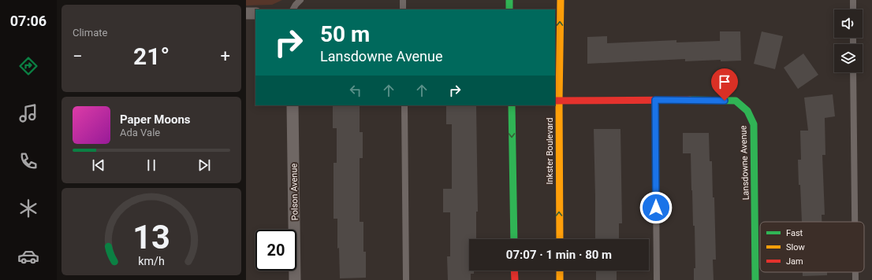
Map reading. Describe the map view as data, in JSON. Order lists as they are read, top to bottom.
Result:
{
  "streets": {
    "main road": ["Inkster Boulevard", "Lansdowne Avenue"],
    "street": ["Polson Avenue"]
  },
  "crossings": [
    ["Inkster Boulevard", "Lansdowne Avenue"]
  ],
  "legend": ["Fast", "Slow", "Jam"],
  "page": {
    "tabs": "07:06",
    "tile": "Climate",
    "turn": ["50 m", "Lansdowne Avenue"],
    "heat": ["−", "21°", "+"],
    "song": ["Paper Moons", "Ada Vale"],
    "limit": "20",
    "trip": "07:07 · 1 min · 80 m",
    "gauge": ["13", "km/h"]
  }
}
